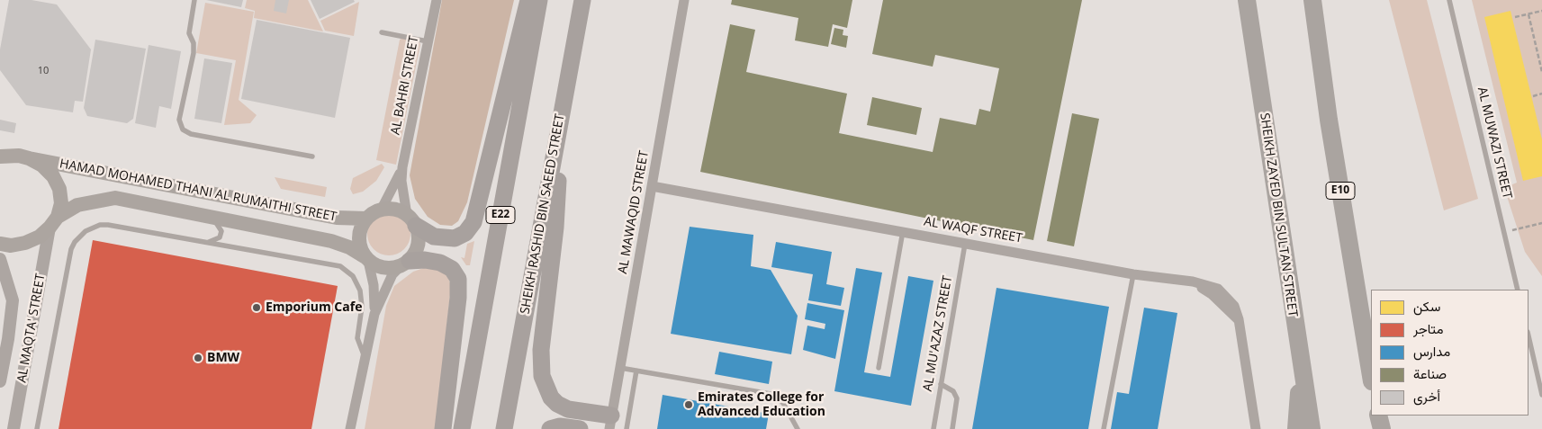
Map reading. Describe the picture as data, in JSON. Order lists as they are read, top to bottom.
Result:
{
  "streets": {
    "highway": [
      "E10",
      "SHEIKH RASHID BIN SAEED STREET",
      "E22",
      "SHEIKH ZAYED BIN SULTAN STREET"
    ],
    "main road": ["HAMAD MOHAMED THANI AL RUMAITHI STREET"],
    "street": [
      "AL BAHRI STREET",
      "AL MAWAQID STREET",
      "AL WAQF STREET",
      "AL MAQTA' STREET"
    ],
    "lane": ["AL MUWAZI STREET", "AL MU'AZAZ STREET"]
  },
  "crossings": [
    ["AL BAHRI STREET", "HAMAD MOHAMED THANI AL RUMAITHI STREET"],
    ["HAMAD MOHAMED THANI AL RUMAITHI STREET", "AL MAQTA' STREET"],
    ["AL MAWAQID STREET", "AL WAQF STREET"],
    ["AL WAQF STREET", "AL MU'AZAZ STREET"]
  ],
  "places": ["Emporium Cafe", "BMW", "Emirates College for Advanced Education"],
  "house_numbers": ["10"],
  "legend": [
    "سكن",
    "متاجر",
    "مدارس",
    "صناعة",
    "أخرى"
  ]
}
